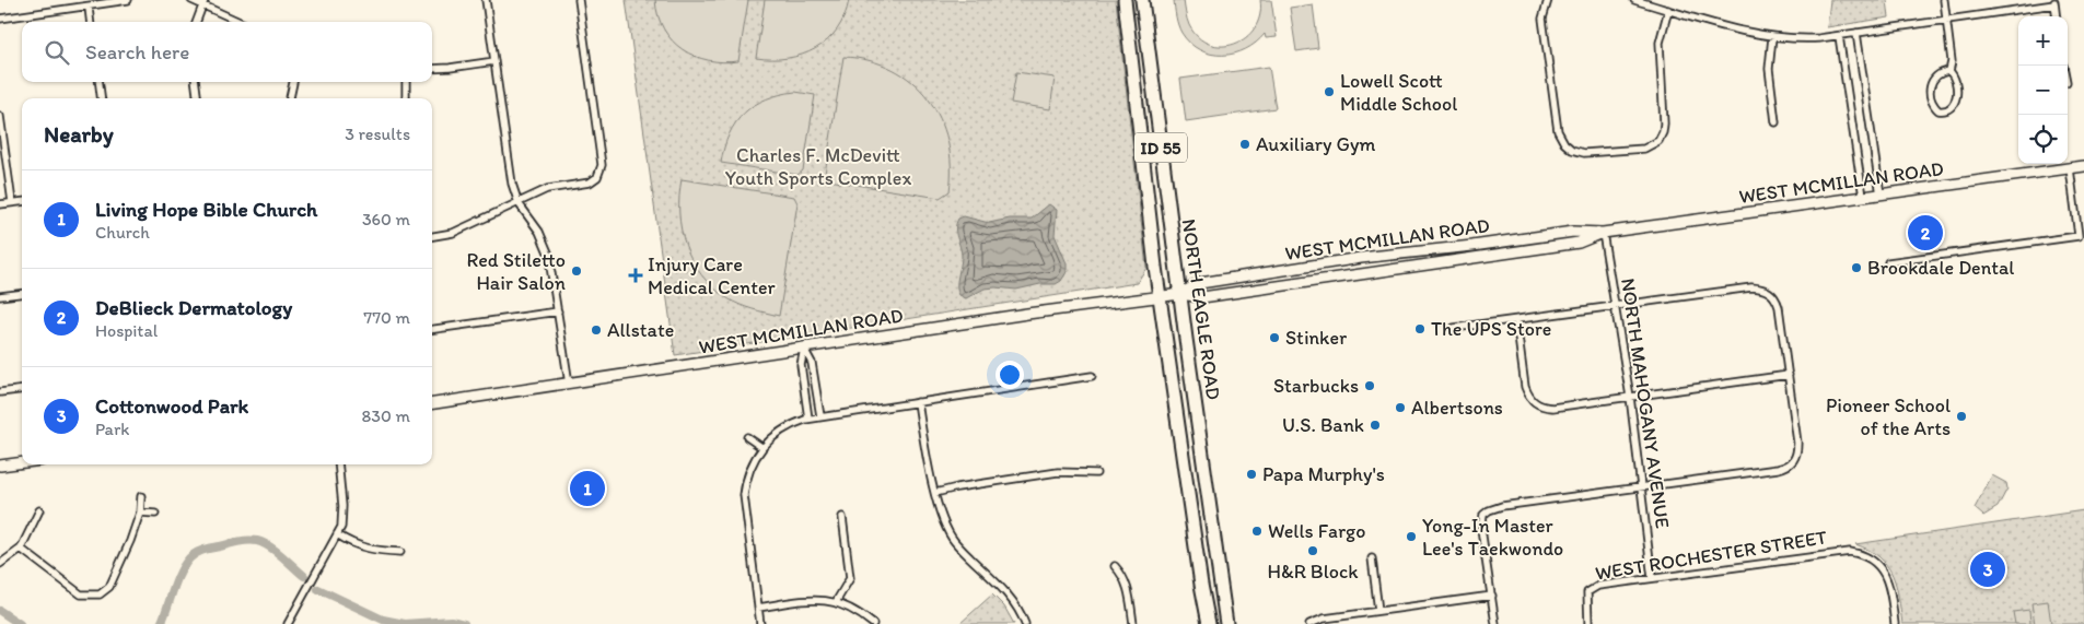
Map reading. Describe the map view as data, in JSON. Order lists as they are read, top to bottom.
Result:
{
  "streets": {
    "highway": ["ID 55", "NORTH EAGLE ROAD"],
    "main road": ["WEST MCMILLAN ROAD"],
    "street": ["NORTH MAHOGANY AVENUE", "WEST ROCHESTER STREET"]
  },
  "crossings": [
    ["WEST MCMILLAN ROAD", "NORTH EAGLE ROAD"],
    ["WEST MCMILLAN ROAD", "NORTH MAHOGANY AVENUE"],
    ["NORTH MAHOGANY AVENUE", "WEST ROCHESTER STREET"]
  ],
  "parks": ["Charles F. McDevitt Youth Sports Complex"],
  "places": {
    "other": [
      "Lowell Scott Middle School",
      "Auxiliary Gym",
      "Brookdale Dental",
      "Red Stiletto Hair Salon",
      "The UPS Store",
      "Allstate",
      "Stinker",
      "Starbucks",
      "Albertsons",
      "Pioneer School of the Arts",
      "U.S. Bank",
      "Papa Murphy's",
      "Wells Fargo",
      "Yong-In Master Lee's Taekwondo",
      "H&R Block"
    ],
    "health": ["Injury Care Medical Center"]
  },
  "page": {
    "map_buttons": ["+", "−"],
    "search": "Search here",
    "heading": ["Nearby", "3 results"],
    "list": [
      {
        "mark": "1",
        "name": "Living Hope Bible Church",
        "note": "Church",
        "value": "360 m"
      },
      {
        "mark": "2",
        "name": "DeBlieck Dermatology",
        "note": "Hospital",
        "value": "770 m"
      },
      {
        "mark": "3",
        "name": "Cottonwood Park",
        "note": "Park",
        "value": "830 m"
      }
    ],
    "pins": ["2", "1", "3"]
  }
}
